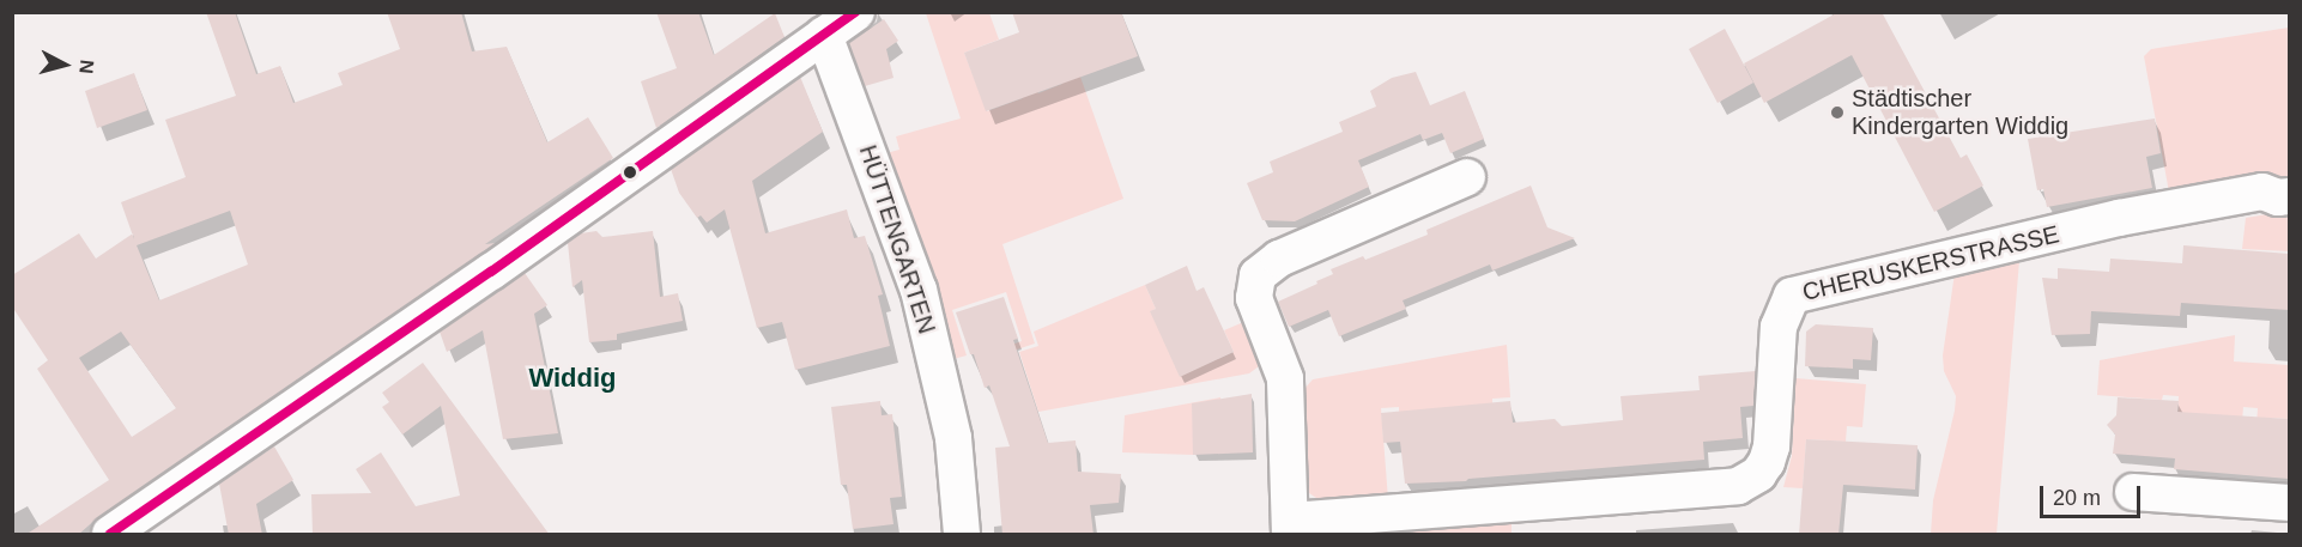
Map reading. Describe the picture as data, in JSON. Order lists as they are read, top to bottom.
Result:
{
  "streets": {
    "street": ["HÜTTENGARTEN", "CHERUSKERSTRASSE"]
  },
  "districts": ["Widdig"],
  "places": ["Städtischer Kindergarten Widdig"],
  "scale_bar": "20 m",
  "north": "right"
}
